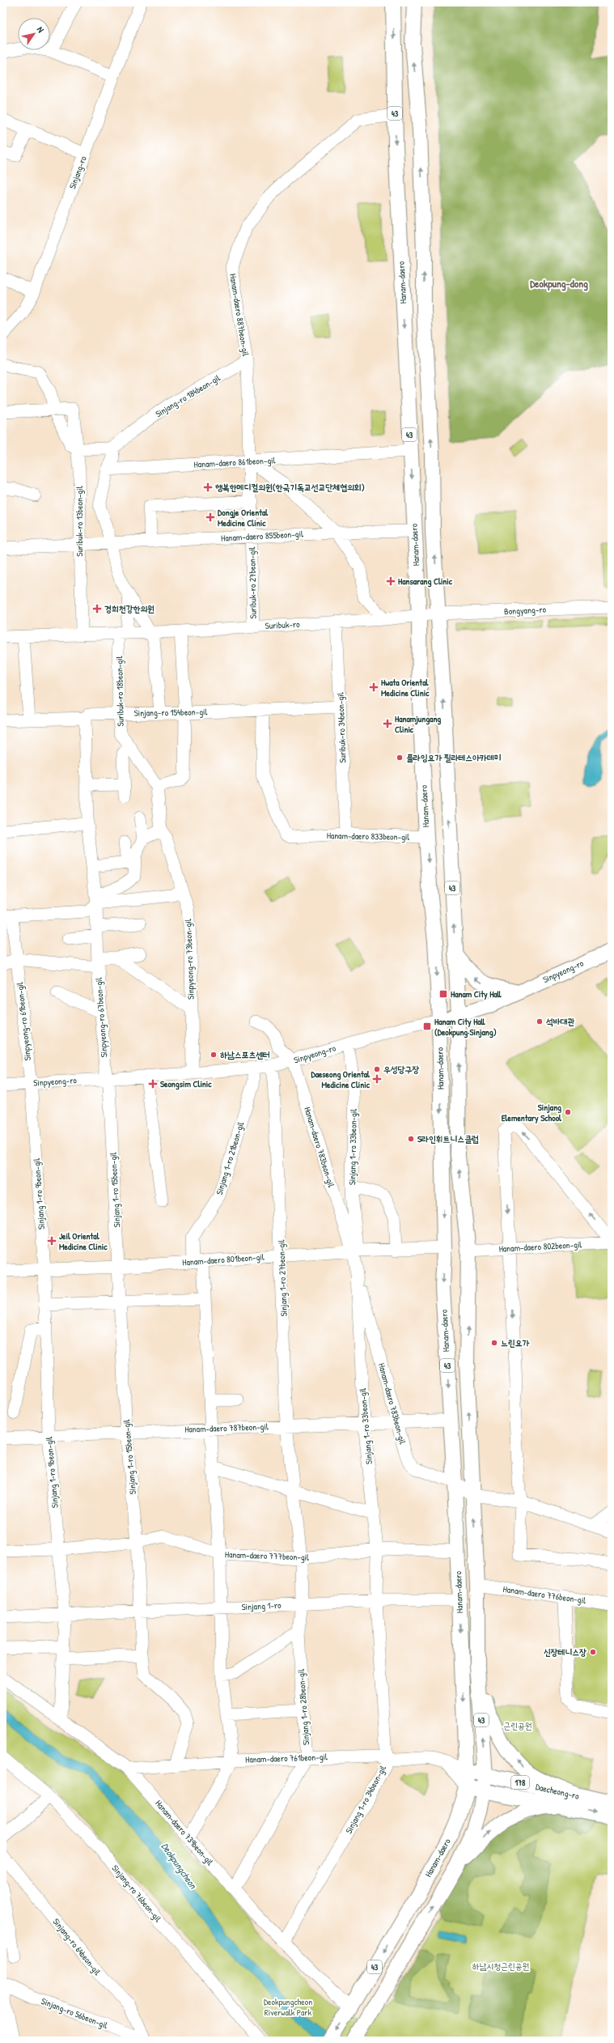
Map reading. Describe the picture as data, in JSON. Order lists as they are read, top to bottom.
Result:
{
  "streets": {
    "main road": [
      "43",
      "Hanam-daero",
      "Sinpyeong-ro",
      "178",
      "Daecheong-ro"
    ],
    "street": [
      "Sinjang-ro",
      "Hanam-daero 887beon-gil",
      "Sinjang-ro 184beon-gil",
      "Hanam-daero 861beon-gil",
      "Suribuk-ro 13beon-gil",
      "Hanam-daero 855beon-gil",
      "Suribuk-ro 27beon-gil",
      "Bongyang-ro",
      "Suribuk-ro",
      "Suribuk-ro 18beon-gil",
      "Sinjang-ro 154beon-gil",
      "Suribuk-ro 34beon-gil",
      "Hanam-daero 833beon-gil",
      "Sinpyeong-ro 73beon-gil",
      "Sinpyeong-ro 67beon-gil",
      "Sinpyeong-ro 61beon-gil",
      "Hanam-daero 783beon-gil",
      "Sinjang 1-ro 33beon-gil",
      "Sinjang 1-ro 21beon-gil",
      "Sinjang 1-ro 15beon-gil",
      "Sinjang 1-ro 9beon-gil",
      "Hanam-daero 802beon-gil",
      "Hanam-daero 801beon-gil",
      "Sinjang 1-ro 27beon-gil",
      "Hanam-daero 787beon-gil",
      "Hanam-daero 777beon-gil",
      "Hanam-daero 776beon-gil",
      "Sinjang 1-ro",
      "Sinjang 1-ro 28beon-gil",
      "Hanam-daero 761beon-gil",
      "Sinjang 1-ro 34beon-gil",
      "Hanam-daero 739beon-gil",
      "Sinjang-ro 76beon-gil",
      "Sinjang-ro 64beon-gil",
      "Sinjang-ro 56beon-gil"
    ]
  },
  "crossings": [
    ["Hanam-daero", "Hanam-daero 887beon-gil"],
    ["Hanam-daero", "Hanam-daero 861beon-gil"],
    ["Hanam-daero", "Hanam-daero 855beon-gil"],
    ["Hanam-daero", "Bongyang-ro"],
    ["Hanam-daero", "Suribuk-ro"],
    ["Hanam-daero", "Hanam-daero 833beon-gil"],
    ["Hanam-daero", "Sinpyeong-ro"],
    ["Hanam-daero", "Hanam-daero 783beon-gil"],
    ["Hanam-daero", "Hanam-daero 802beon-gil"],
    ["Hanam-daero", "Hanam-daero 801beon-gil"],
    ["Hanam-daero", "Hanam-daero 787beon-gil"],
    ["Hanam-daero", "Hanam-daero 777beon-gil"],
    ["Hanam-daero", "Hanam-daero 776beon-gil"],
    ["Hanam-daero", "Sinjang 1-ro"],
    ["Hanam-daero", "Hanam-daero 761beon-gil"],
    ["Hanam-daero", "Daecheong-ro"],
    ["Hanam-daero", "Hanam-daero 739beon-gil"],
    ["Hanam-daero 887beon-gil", "Sinjang-ro 184beon-gil"],
    ["Hanam-daero 887beon-gil", "Hanam-daero 861beon-gil"],
    ["Hanam-daero 887beon-gil", "Suribuk-ro 27beon-gil"],
    ["Hanam-daero 861beon-gil", "Suribuk-ro 27beon-gil"],
    ["Suribuk-ro 13beon-gil", "Hanam-daero 855beon-gil"],
    ["Suribuk-ro 13beon-gil", "Suribuk-ro"],
    ["Hanam-daero 855beon-gil", "Suribuk-ro 27beon-gil"],
    ["Suribuk-ro 27beon-gil", "Suribuk-ro"],
    ["Bongyang-ro", "Suribuk-ro"],
    ["Suribuk-ro", "Suribuk-ro 18beon-gil"],
    ["Suribuk-ro", "Suribuk-ro 34beon-gil"],
    ["Suribuk-ro 18beon-gil", "Sinjang-ro 154beon-gil"],
    ["Suribuk-ro 18beon-gil", "Sinpyeong-ro 73beon-gil"],
    ["Sinjang-ro 154beon-gil", "Suribuk-ro 34beon-gil"],
    ["Sinjang-ro 154beon-gil", "Hanam-daero 833beon-gil"],
    ["Sinjang-ro 154beon-gil", "Sinpyeong-ro 67beon-gil"],
    ["Suribuk-ro 34beon-gil", "Hanam-daero 833beon-gil"],
    ["Sinpyeong-ro 73beon-gil", "Sinpyeong-ro"],
    ["Sinpyeong-ro", "Sinpyeong-ro 67beon-gil"],
    ["Sinpyeong-ro", "Sinpyeong-ro 61beon-gil"],
    ["Sinpyeong-ro", "Hanam-daero 783beon-gil"],
    ["Sinpyeong-ro", "Sinjang 1-ro 33beon-gil"],
    ["Sinpyeong-ro", "Sinjang 1-ro 21beon-gil"],
    ["Sinpyeong-ro", "Sinjang 1-ro 15beon-gil"],
    ["Sinpyeong-ro", "Sinjang 1-ro 9beon-gil"],
    ["Sinpyeong-ro", "Sinjang 1-ro 27beon-gil"],
    ["Sinpyeong-ro 67beon-gil", "Sinjang 1-ro 15beon-gil"],
    ["Sinpyeong-ro 61beon-gil", "Sinjang 1-ro 9beon-gil"],
    ["Hanam-daero 783beon-gil", "Sinjang 1-ro 33beon-gil"],
    ["Hanam-daero 783beon-gil", "Hanam-daero 801beon-gil"],
    ["Hanam-daero 783beon-gil", "Hanam-daero 787beon-gil"],
    ["Sinjang 1-ro 33beon-gil", "Hanam-daero 801beon-gil"],
    ["Sinjang 1-ro 33beon-gil", "Hanam-daero 787beon-gil"],
    ["Sinjang 1-ro 33beon-gil", "Hanam-daero 777beon-gil"],
    ["Sinjang 1-ro 33beon-gil", "Sinjang 1-ro"],
    ["Sinjang 1-ro 33beon-gil", "Sinjang 1-ro 34beon-gil"],
    ["Sinjang 1-ro 21beon-gil", "Hanam-daero 801beon-gil"],
    ["Sinjang 1-ro 21beon-gil", "Hanam-daero 787beon-gil"],
    ["Sinjang 1-ro 21beon-gil", "Hanam-daero 777beon-gil"],
    ["Sinjang 1-ro 21beon-gil", "Sinjang 1-ro"],
    ["Sinjang 1-ro 21beon-gil", "Hanam-daero 761beon-gil"],
    ["Sinjang 1-ro 15beon-gil", "Hanam-daero 801beon-gil"],
    ["Sinjang 1-ro 15beon-gil", "Hanam-daero 787beon-gil"],
    ["Sinjang 1-ro 15beon-gil", "Hanam-daero 777beon-gil"],
    ["Sinjang 1-ro 15beon-gil", "Sinjang 1-ro"],
    ["Sinjang 1-ro 15beon-gil", "Hanam-daero 761beon-gil"],
    ["Sinjang 1-ro 9beon-gil", "Hanam-daero 801beon-gil"],
    ["Sinjang 1-ro 9beon-gil", "Hanam-daero 787beon-gil"],
    ["Sinjang 1-ro 9beon-gil", "Hanam-daero 777beon-gil"],
    ["Sinjang 1-ro 9beon-gil", "Sinjang 1-ro"],
    ["Hanam-daero 801beon-gil", "Sinjang 1-ro 27beon-gil"],
    ["Sinjang 1-ro 27beon-gil", "Hanam-daero 787beon-gil"],
    ["Sinjang 1-ro 27beon-gil", "Hanam-daero 777beon-gil"],
    ["Sinjang 1-ro 27beon-gil", "Sinjang 1-ro"],
    ["Sinjang 1-ro 27beon-gil", "Sinjang 1-ro 28beon-gil"],
    ["Sinjang 1-ro", "Sinjang 1-ro 28beon-gil"],
    ["Sinjang 1-ro", "Sinjang 1-ro 34beon-gil"],
    ["Sinjang 1-ro 28beon-gil", "Hanam-daero 761beon-gil"],
    ["Sinjang 1-ro 28beon-gil", "Hanam-daero 739beon-gil"],
    ["Hanam-daero 761beon-gil", "Daecheong-ro"],
    ["Hanam-daero 761beon-gil", "Sinjang 1-ro 34beon-gil"],
    ["Hanam-daero 761beon-gil", "Hanam-daero 739beon-gil"],
    ["Sinjang 1-ro 34beon-gil", "Hanam-daero 739beon-gil"],
    ["Sinjang-ro 64beon-gil", "Sinjang-ro 56beon-gil"]
  ],
  "districts": ["Deokpung-dong"],
  "water": ["Deokpungcheon"],
  "parks": ["근린공원", "하남시청근린공원", "Deokpungcheon Riverwalk Park"],
  "places": {
    "health": [
      "행복한메디컬의원(한국기독교선교단체협의회)",
      "Dongje Oriental Medicine Clinic",
      "Hansarang Clinic",
      "경희천강한의원",
      "Hwata Oriental Medicine Clinic",
      "Hanamjungang Clinic",
      "Daeseong Oriental Medicine Clinic",
      "Seongsim Clinic",
      "Jeil Oriental Medicine Clinic"
    ],
    "other": [
      "플라잉요가 필라테스아카데미",
      "석바대관",
      "하남스포츠센터",
      "우성당구장",
      "Sinjang Elementary School",
      "S라인휘트니스클럽",
      "느린요가",
      "신장테니스장"
    ],
    "transit": ["Hanam City Hall", "Hanam City Hall (Deokpung·Sinjang)"]
  },
  "north": "top right"
}
